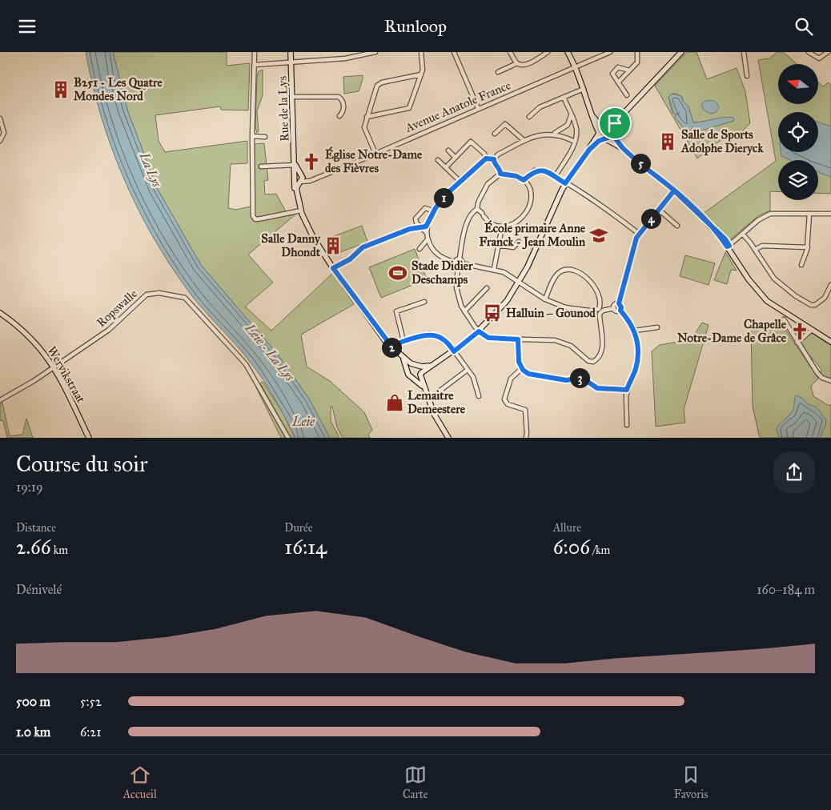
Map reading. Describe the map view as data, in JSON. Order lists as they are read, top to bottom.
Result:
{
  "streets": {
    "street": [
      "Avenue Anatole France",
      "Rue de la Lys",
      "Ropswalle",
      "Wervikstraat"
    ]
  },
  "crossings": [
    ["Avenue Anatole France", "Rue de la Lys"],
    ["Ropswalle", "Wervikstraat"]
  ],
  "water": ["La Lys", "Leie - La Lys", "Leie"],
  "places": {
    "building": ["B251 - Les Quatre Mondes Nord", "Salle de Sports Adolphe Dieryck", "Salle Danny Dhondt"],
    "church": ["Église Notre-Dame des Fièvres", "Chapelle Notre-Dame de Grâce"],
    "school or university": ["École primaire Anne Franck - Jean Moulin"],
    "sports": ["Stade Didier Deschamps"],
    "bus stop": ["Halluin – Gounod"],
    "shop": ["Lemaitre Demeestere"]
  },
  "north": "left",
  "page": {
    "header": "Runloop",
    "pins": [
      "5",
      "1",
      "4",
      "2",
      "3"
    ],
    "heading": ["Course du soir", "19:19"],
    "stats": [
      ["Distance", "2.66 km"],
      ["Durée", "16:14"],
      ["Allure", "6:06 /km"]
    ],
    "chart": ["Dénivelé", "160–184 m"],
    "list": [
      {
        "name": "500 m",
        "note": "5:52"
      },
      {
        "name": "1.0 km",
        "note": "6:21"
      }
    ],
    "tabs": ["Accueil", "Carte", "Favoris"]
  }
}
